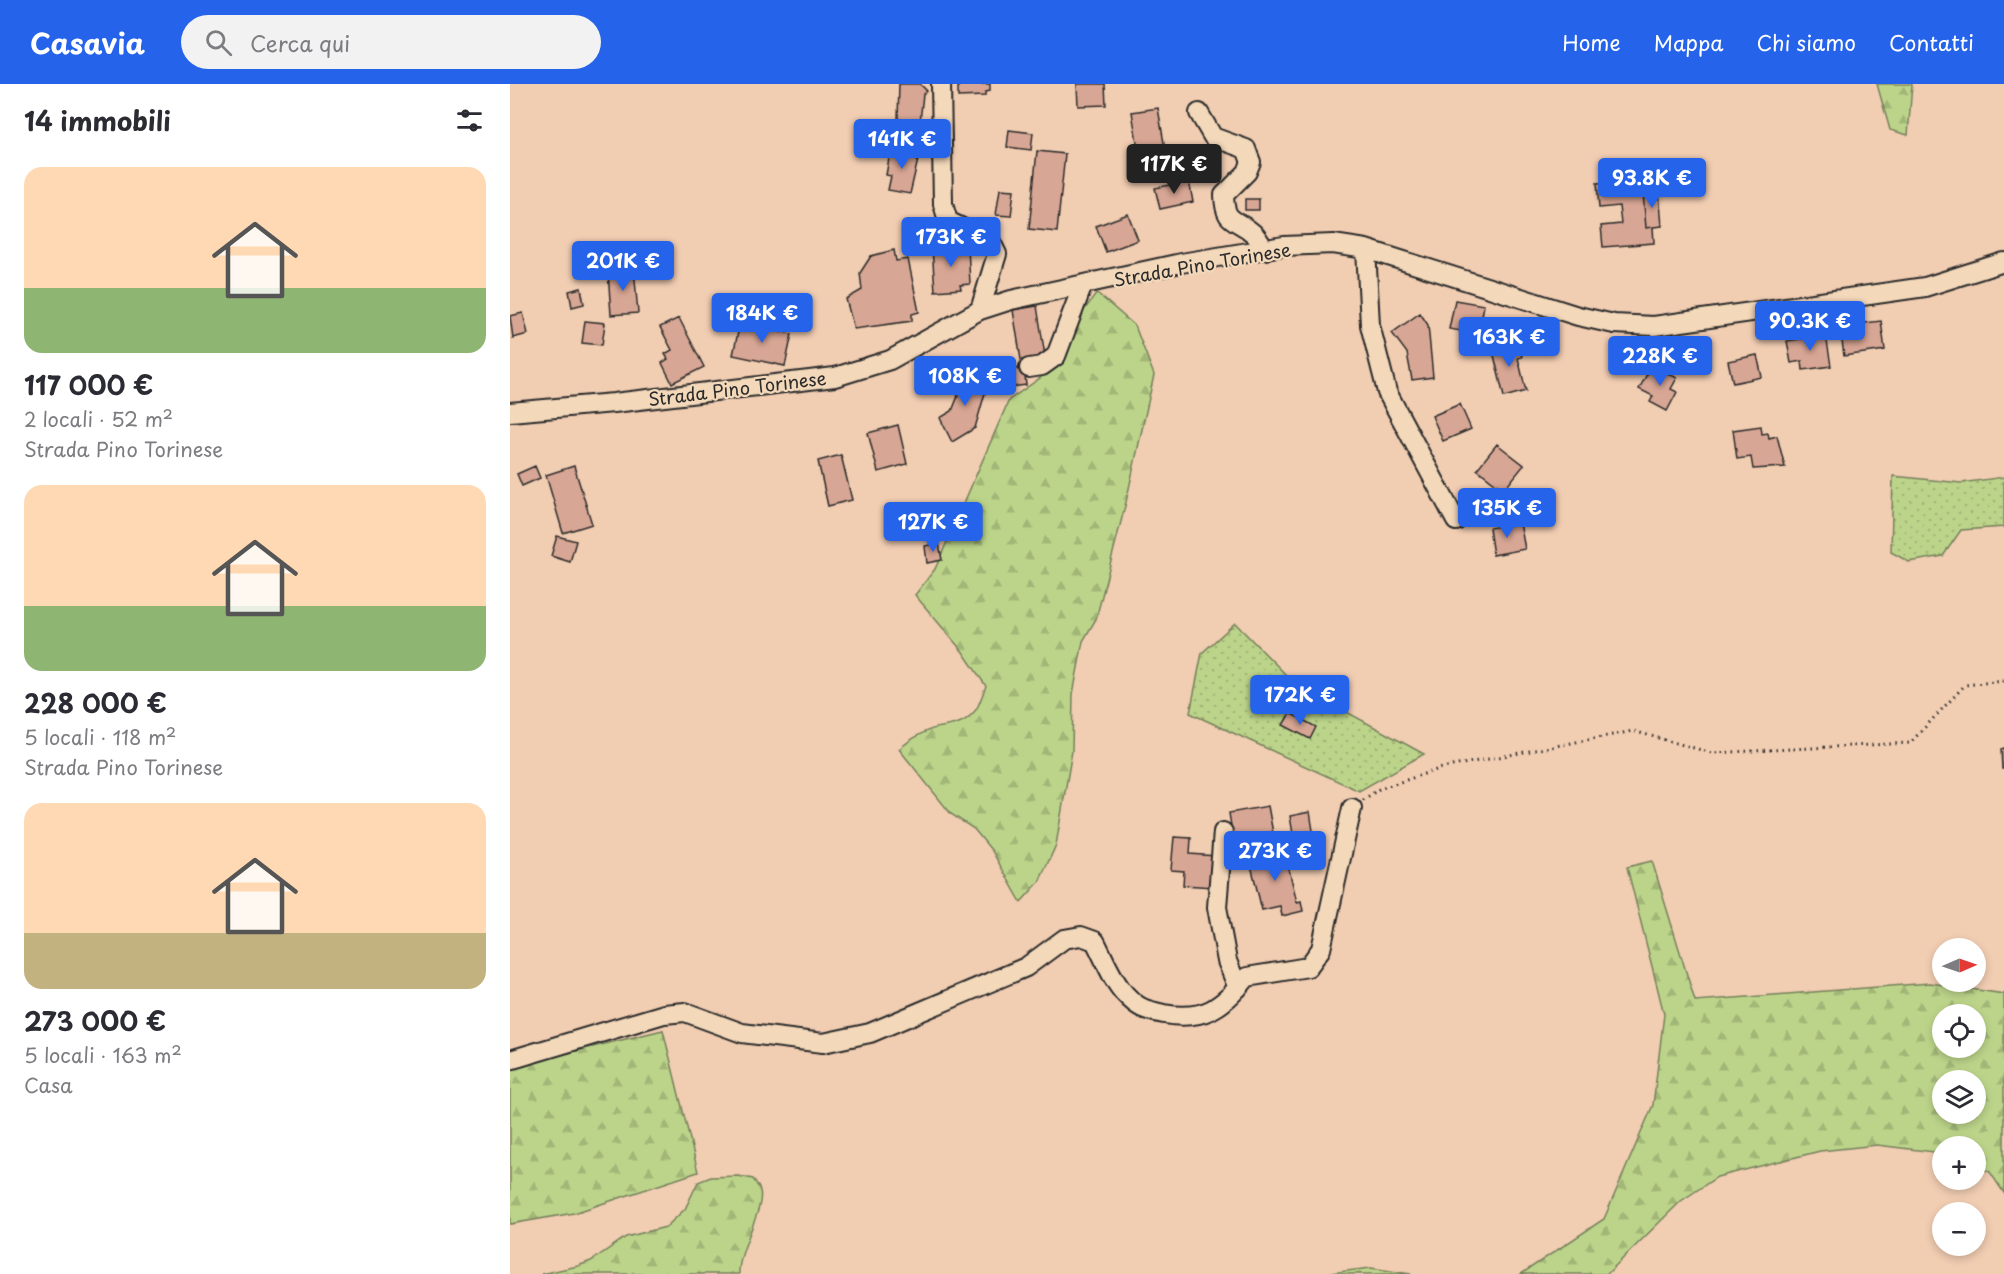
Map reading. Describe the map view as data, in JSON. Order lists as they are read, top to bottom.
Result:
{
  "streets": {
    "street": ["Strada Pino Torinese"]
  },
  "north": "right",
  "page": {
    "header": "Casavia",
    "search": "Cerca qui",
    "nav": [
      "Home",
      "Mappa",
      "Chi siamo",
      "Contatti"
    ],
    "heading": "14 immobili",
    "price": [
      "141K €",
      "117K €",
      "93.8K €",
      "173K €",
      "201K €",
      "184K €",
      "90.3K €",
      "163K €",
      "228K €",
      "108K €",
      "135K €",
      "127K €",
      "172K €",
      "273K €"
    ],
    "list": [
      {
        "name": "117 000 €",
        "note": "2 locali · 52 m² · Strada Pino Torinese"
      },
      {
        "name": "228 000 €",
        "note": "5 locali · 118 m² · Strada Pino Torinese"
      },
      {
        "name": "273 000 €",
        "note": "5 locali · 163 m² · Casa"
      }
    ],
    "map_buttons": ["+", "−"]
  }
}
